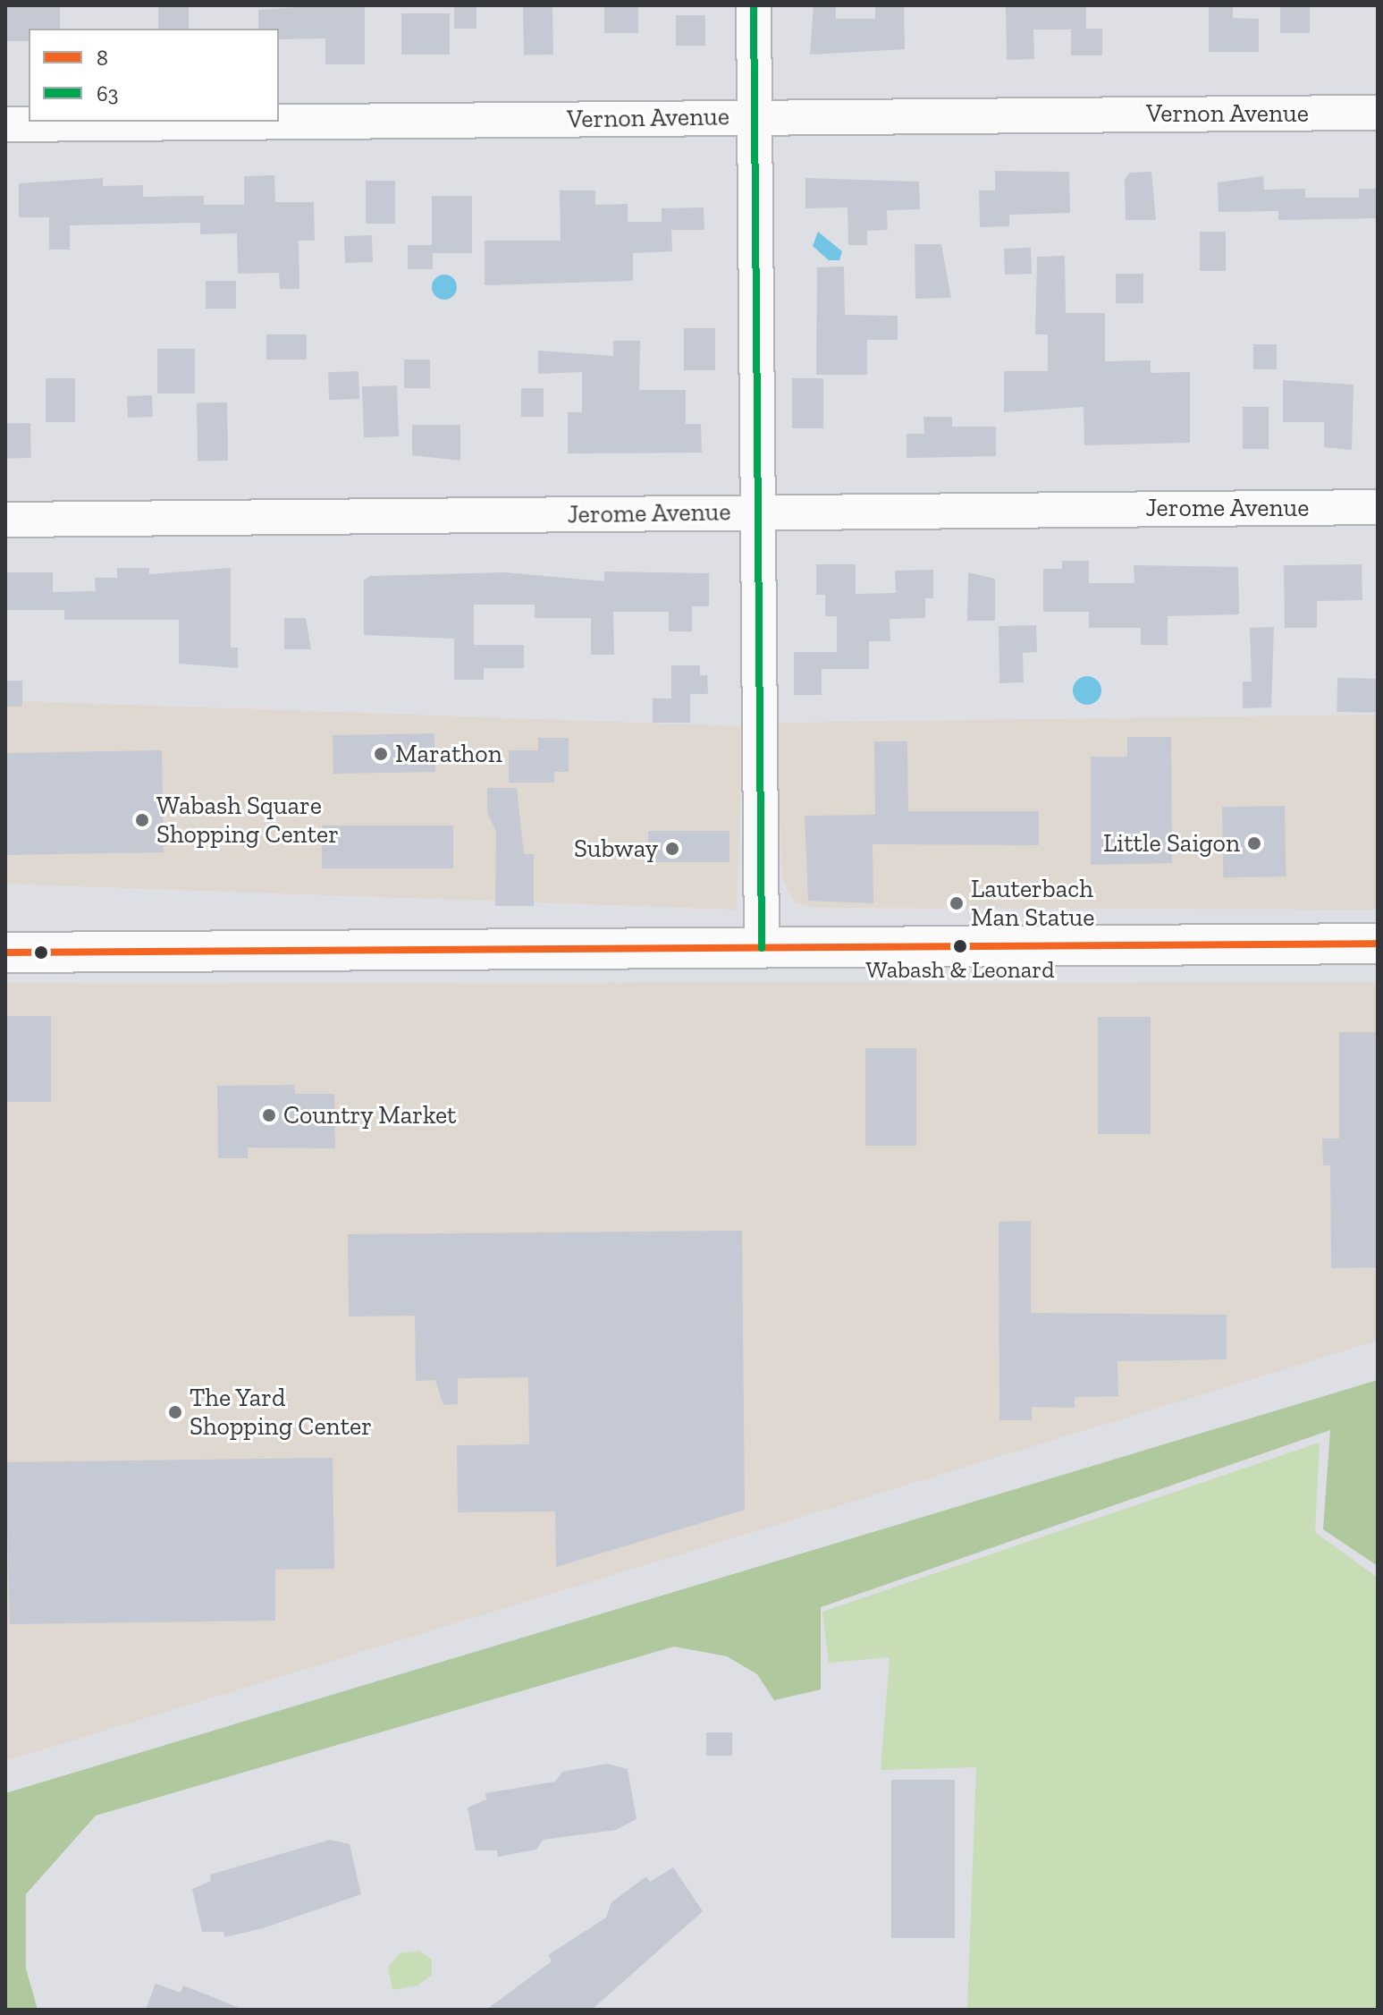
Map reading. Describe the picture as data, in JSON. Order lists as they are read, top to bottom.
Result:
{
  "streets": {
    "street": ["Vernon Avenue", "Jerome Avenue"]
  },
  "places": [
    "Marathon",
    "Wabash Square Shopping Center",
    "Little Saigon",
    "Subway",
    "Lauterbach Man Statue",
    "Wabash & Leonard",
    "Country Market",
    "The Yard Shopping Center"
  ],
  "lines": ["transit line 63", "transit line 8"],
  "legend": ["8", "63"]
}
